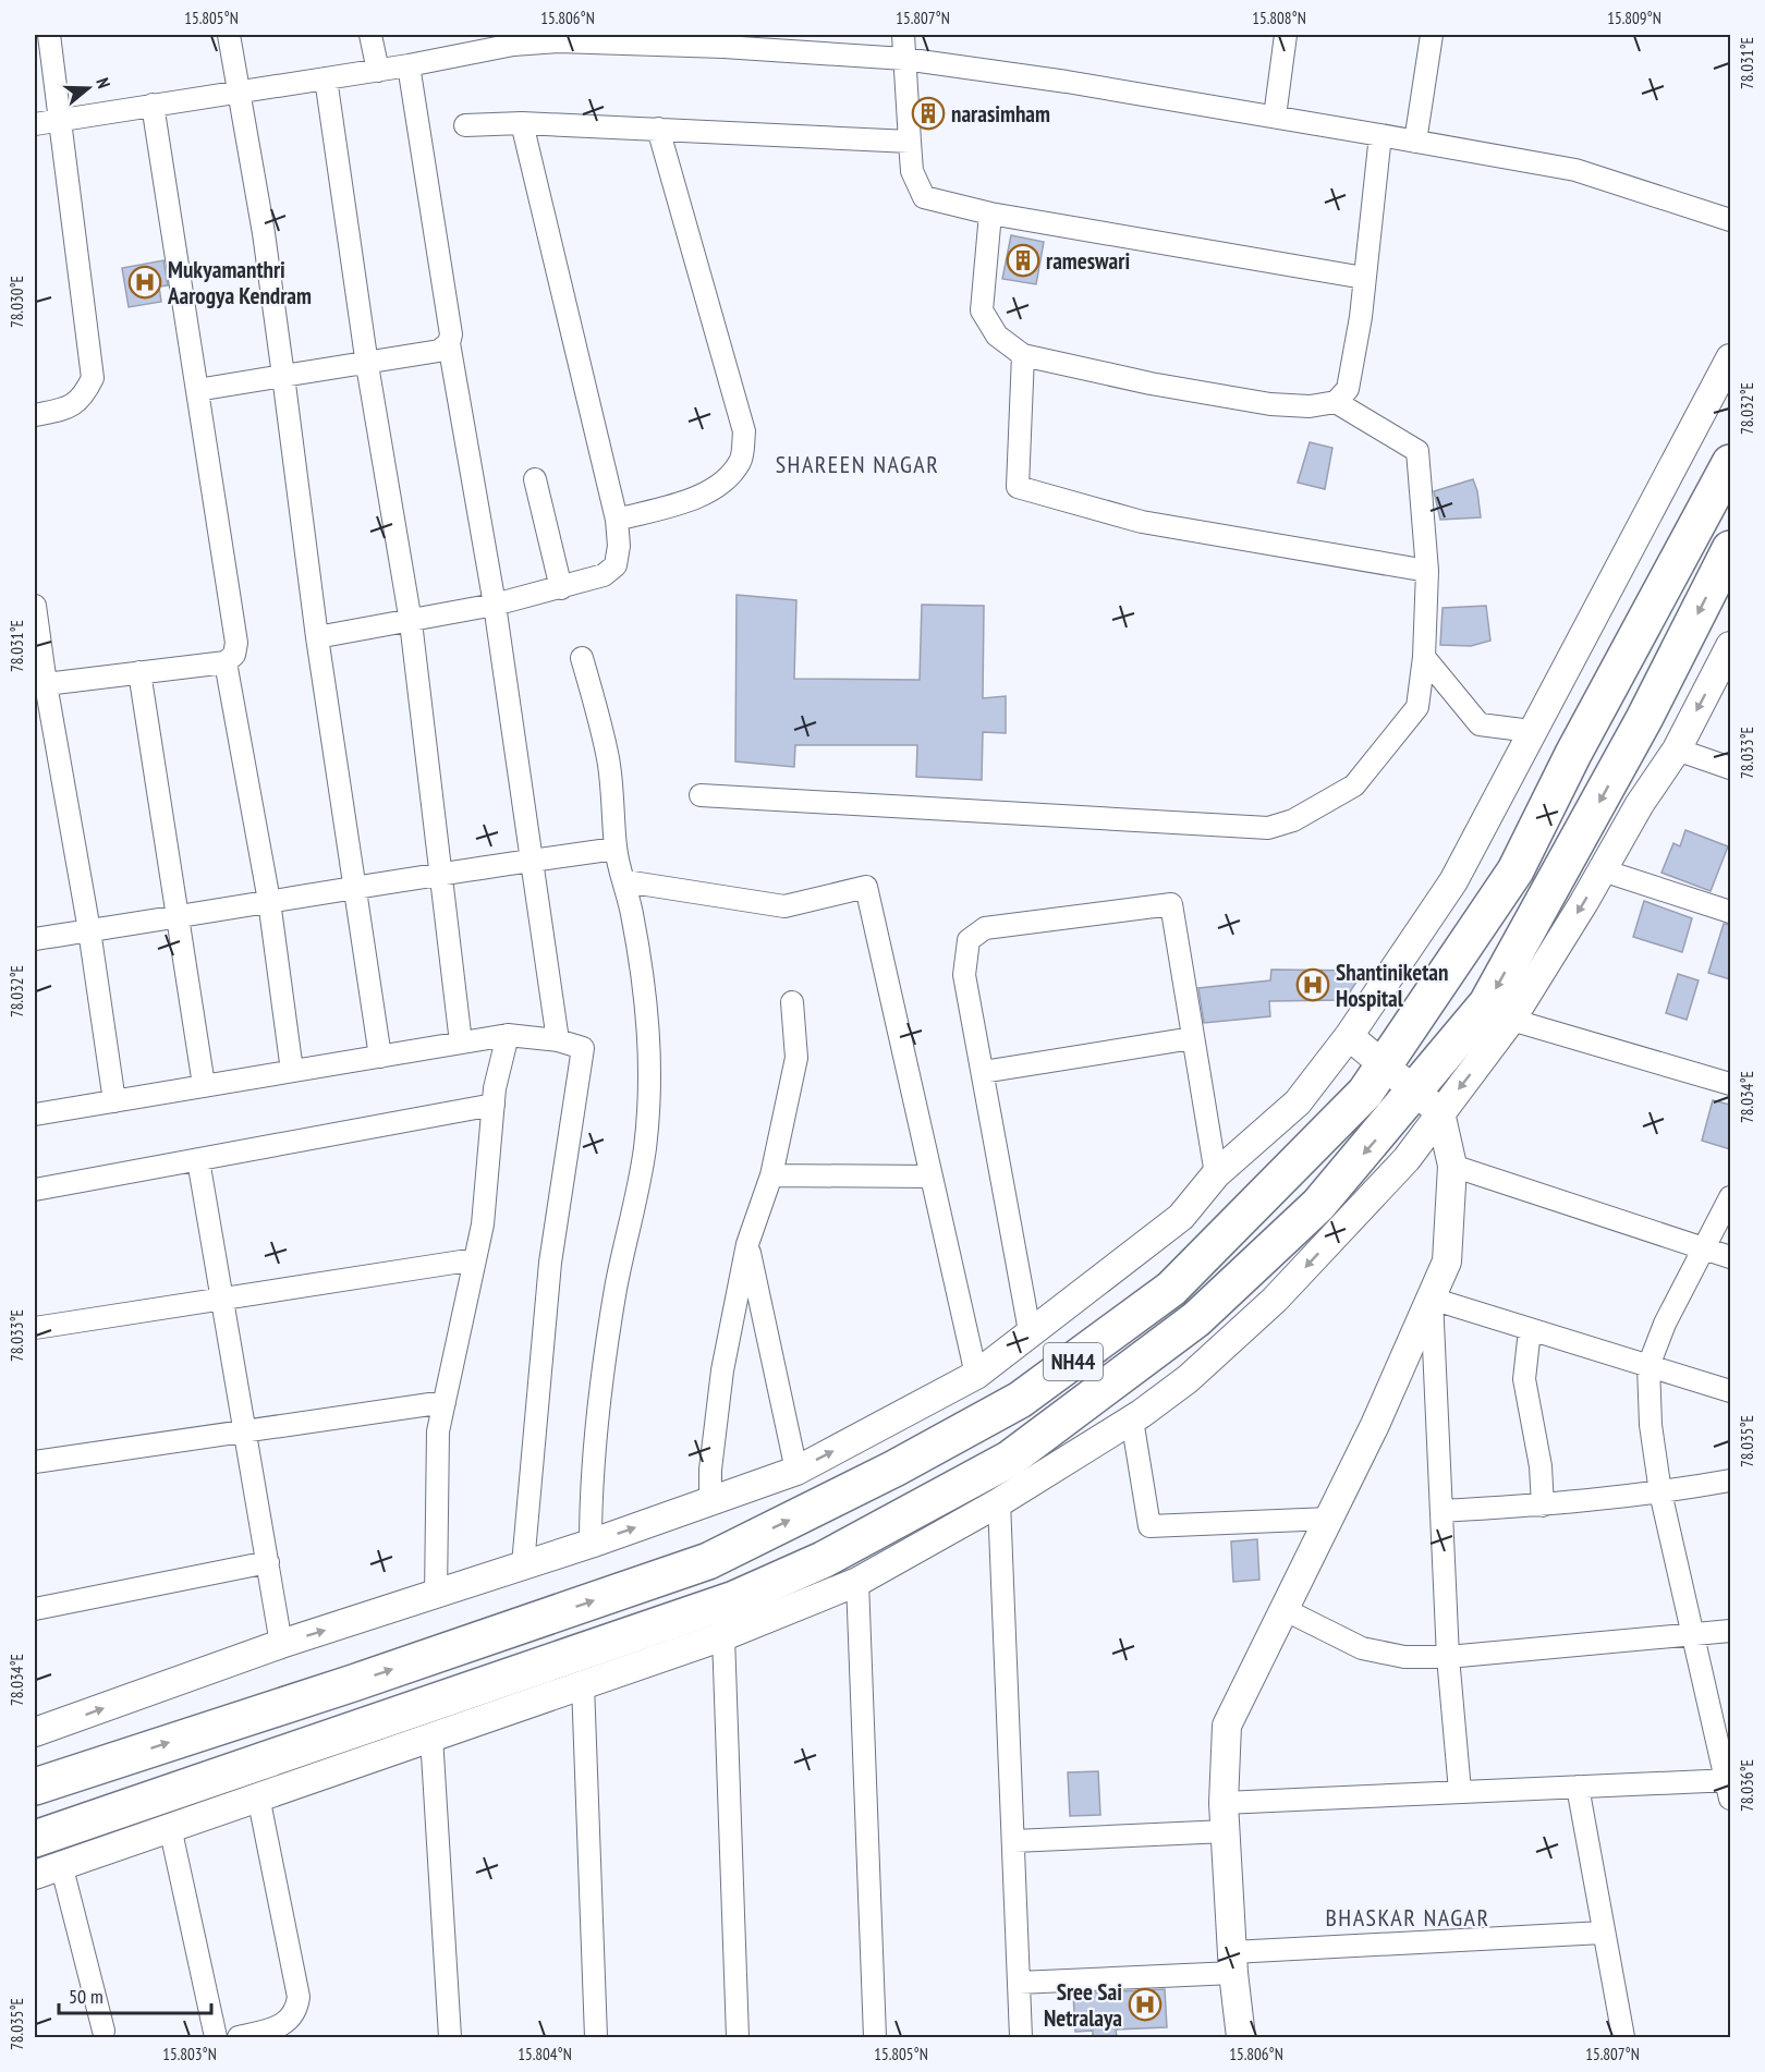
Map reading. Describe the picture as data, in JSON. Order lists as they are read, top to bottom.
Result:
{
  "streets": {
    "highway": ["NH44"]
  },
  "districts": ["SHAREEN NAGAR", "BHASKAR NAGAR"],
  "places": {
    "building": ["narasimham", "rameswari"],
    "hospital": ["Mukyamanthri Aarogya Kendram", "Shantiniketan Hospital", "Sree Sai Netralaya"]
  },
  "scale_bar": "50 m",
  "north": "right",
  "coordinates": [
    "15.805°N",
    "15.806°N",
    "15.807°N",
    "15.808°N",
    "15.809°N",
    "78.031°E",
    "78.030°E",
    "78.032°E",
    "78.033°E",
    "78.034°E",
    "78.035°E",
    "78.036°E",
    "15.803°N",
    "15.804°N"
  ]
}
